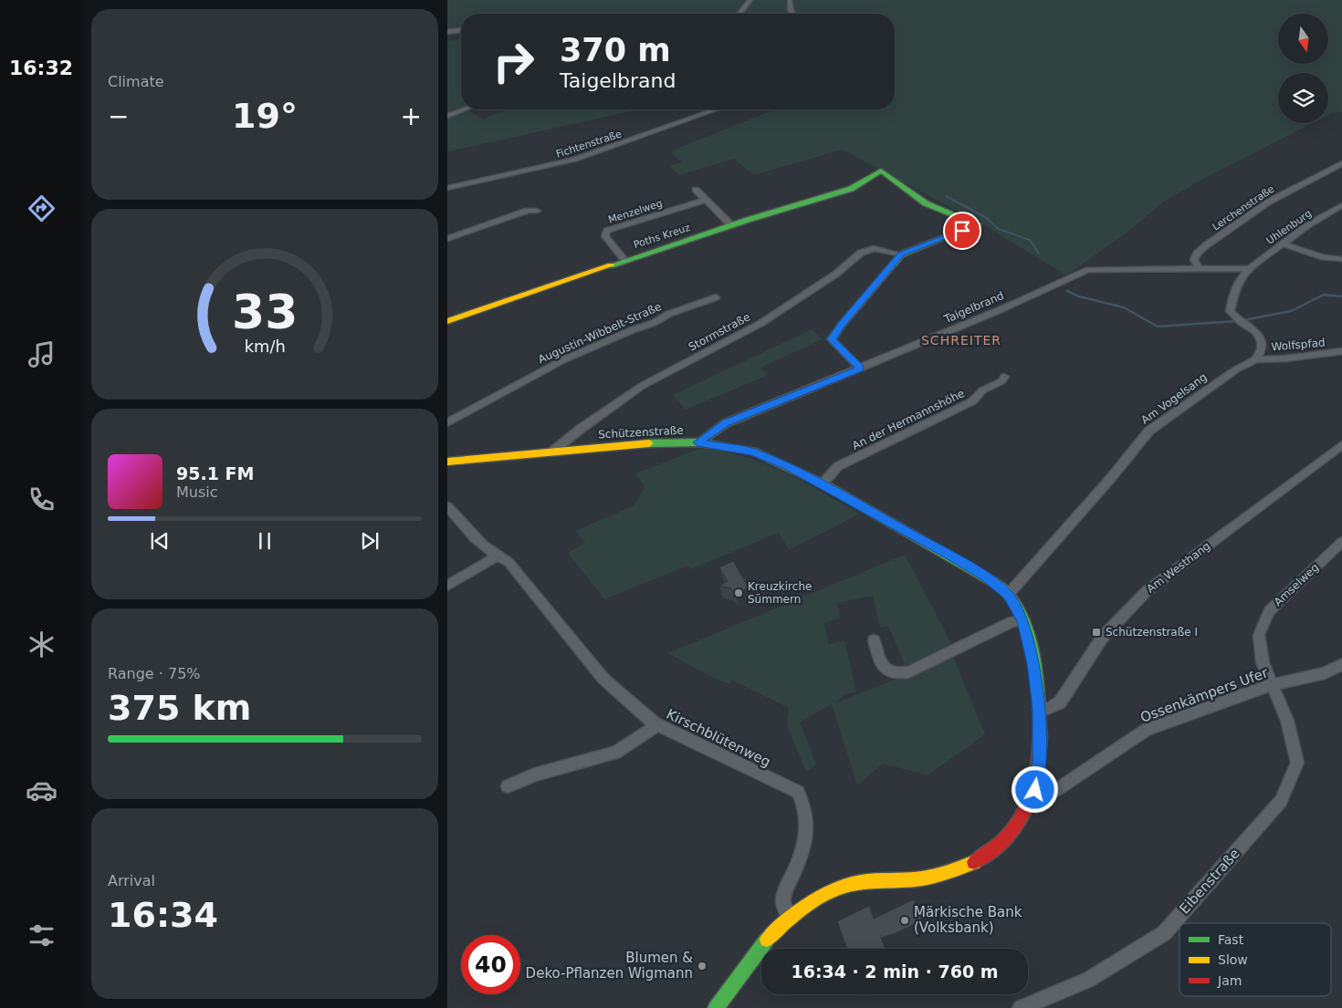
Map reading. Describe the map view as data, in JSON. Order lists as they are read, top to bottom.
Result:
{
  "streets": {
    "street": [
      "Fichtenstraße",
      "Lerchenstraße",
      "Menzelweg",
      "Uhlenburg",
      "Poths Kreuz",
      "Taigelbrand",
      "Stormstraße",
      "Augustin-Wibbelt-Straße",
      "Wolfspfad",
      "Am Vogelsang",
      "An der Hermannshöhe",
      "Schützenstraße",
      "Am Westhang",
      "Amselweg",
      "Ossenkämpers Ufer",
      "Kirschblütenweg",
      "Eibenstraße"
    ]
  },
  "crossings": [
    ["Lerchenstraße", "Taigelbrand"],
    ["Menzelweg", "Poths Kreuz"],
    ["Uhlenburg", "Taigelbrand"],
    ["Poths Kreuz", "Stormstraße"],
    ["Taigelbrand", "Schützenstraße"],
    ["Stormstraße", "Schützenstraße"],
    ["Wolfspfad", "Am Vogelsang"],
    ["Am Vogelsang", "Schützenstraße"],
    ["An der Hermannshöhe", "Schützenstraße"],
    ["Schützenstraße", "Am Westhang"],
    ["Schützenstraße", "Ossenkämpers Ufer"],
    ["Schützenstraße", "Kirschblütenweg"],
    ["Amselweg", "Ossenkämpers Ufer"],
    ["Amselweg", "Eibenstraße"],
    ["Ossenkämpers Ufer", "Eibenstraße"]
  ],
  "districts": ["SCHREITER"],
  "places": {
    "other": ["Kreuzkirche Sümmern", "Märkische Bank (Volksbank)", "Blumen & Deko-Pflanzen Wigmann"],
    "transit": ["Schützenstraße I"]
  },
  "legend": ["Fast", "Slow", "Jam"],
  "north": "bottom",
  "page": {
    "tabs": "16:32",
    "tile": [
      "Climate",
      ["Range · 75%", "375 km"],
      ["Arrival", "16:34"]
    ],
    "turn": ["370 m", "Taigelbrand"],
    "heat": ["−", "19°", "+"],
    "song": ["95.1 FM", "Music"],
    "limit": "40",
    "trip": "16:34 · 2 min · 760 m",
    "gauge": ["33", "km/h"]
  }
}
